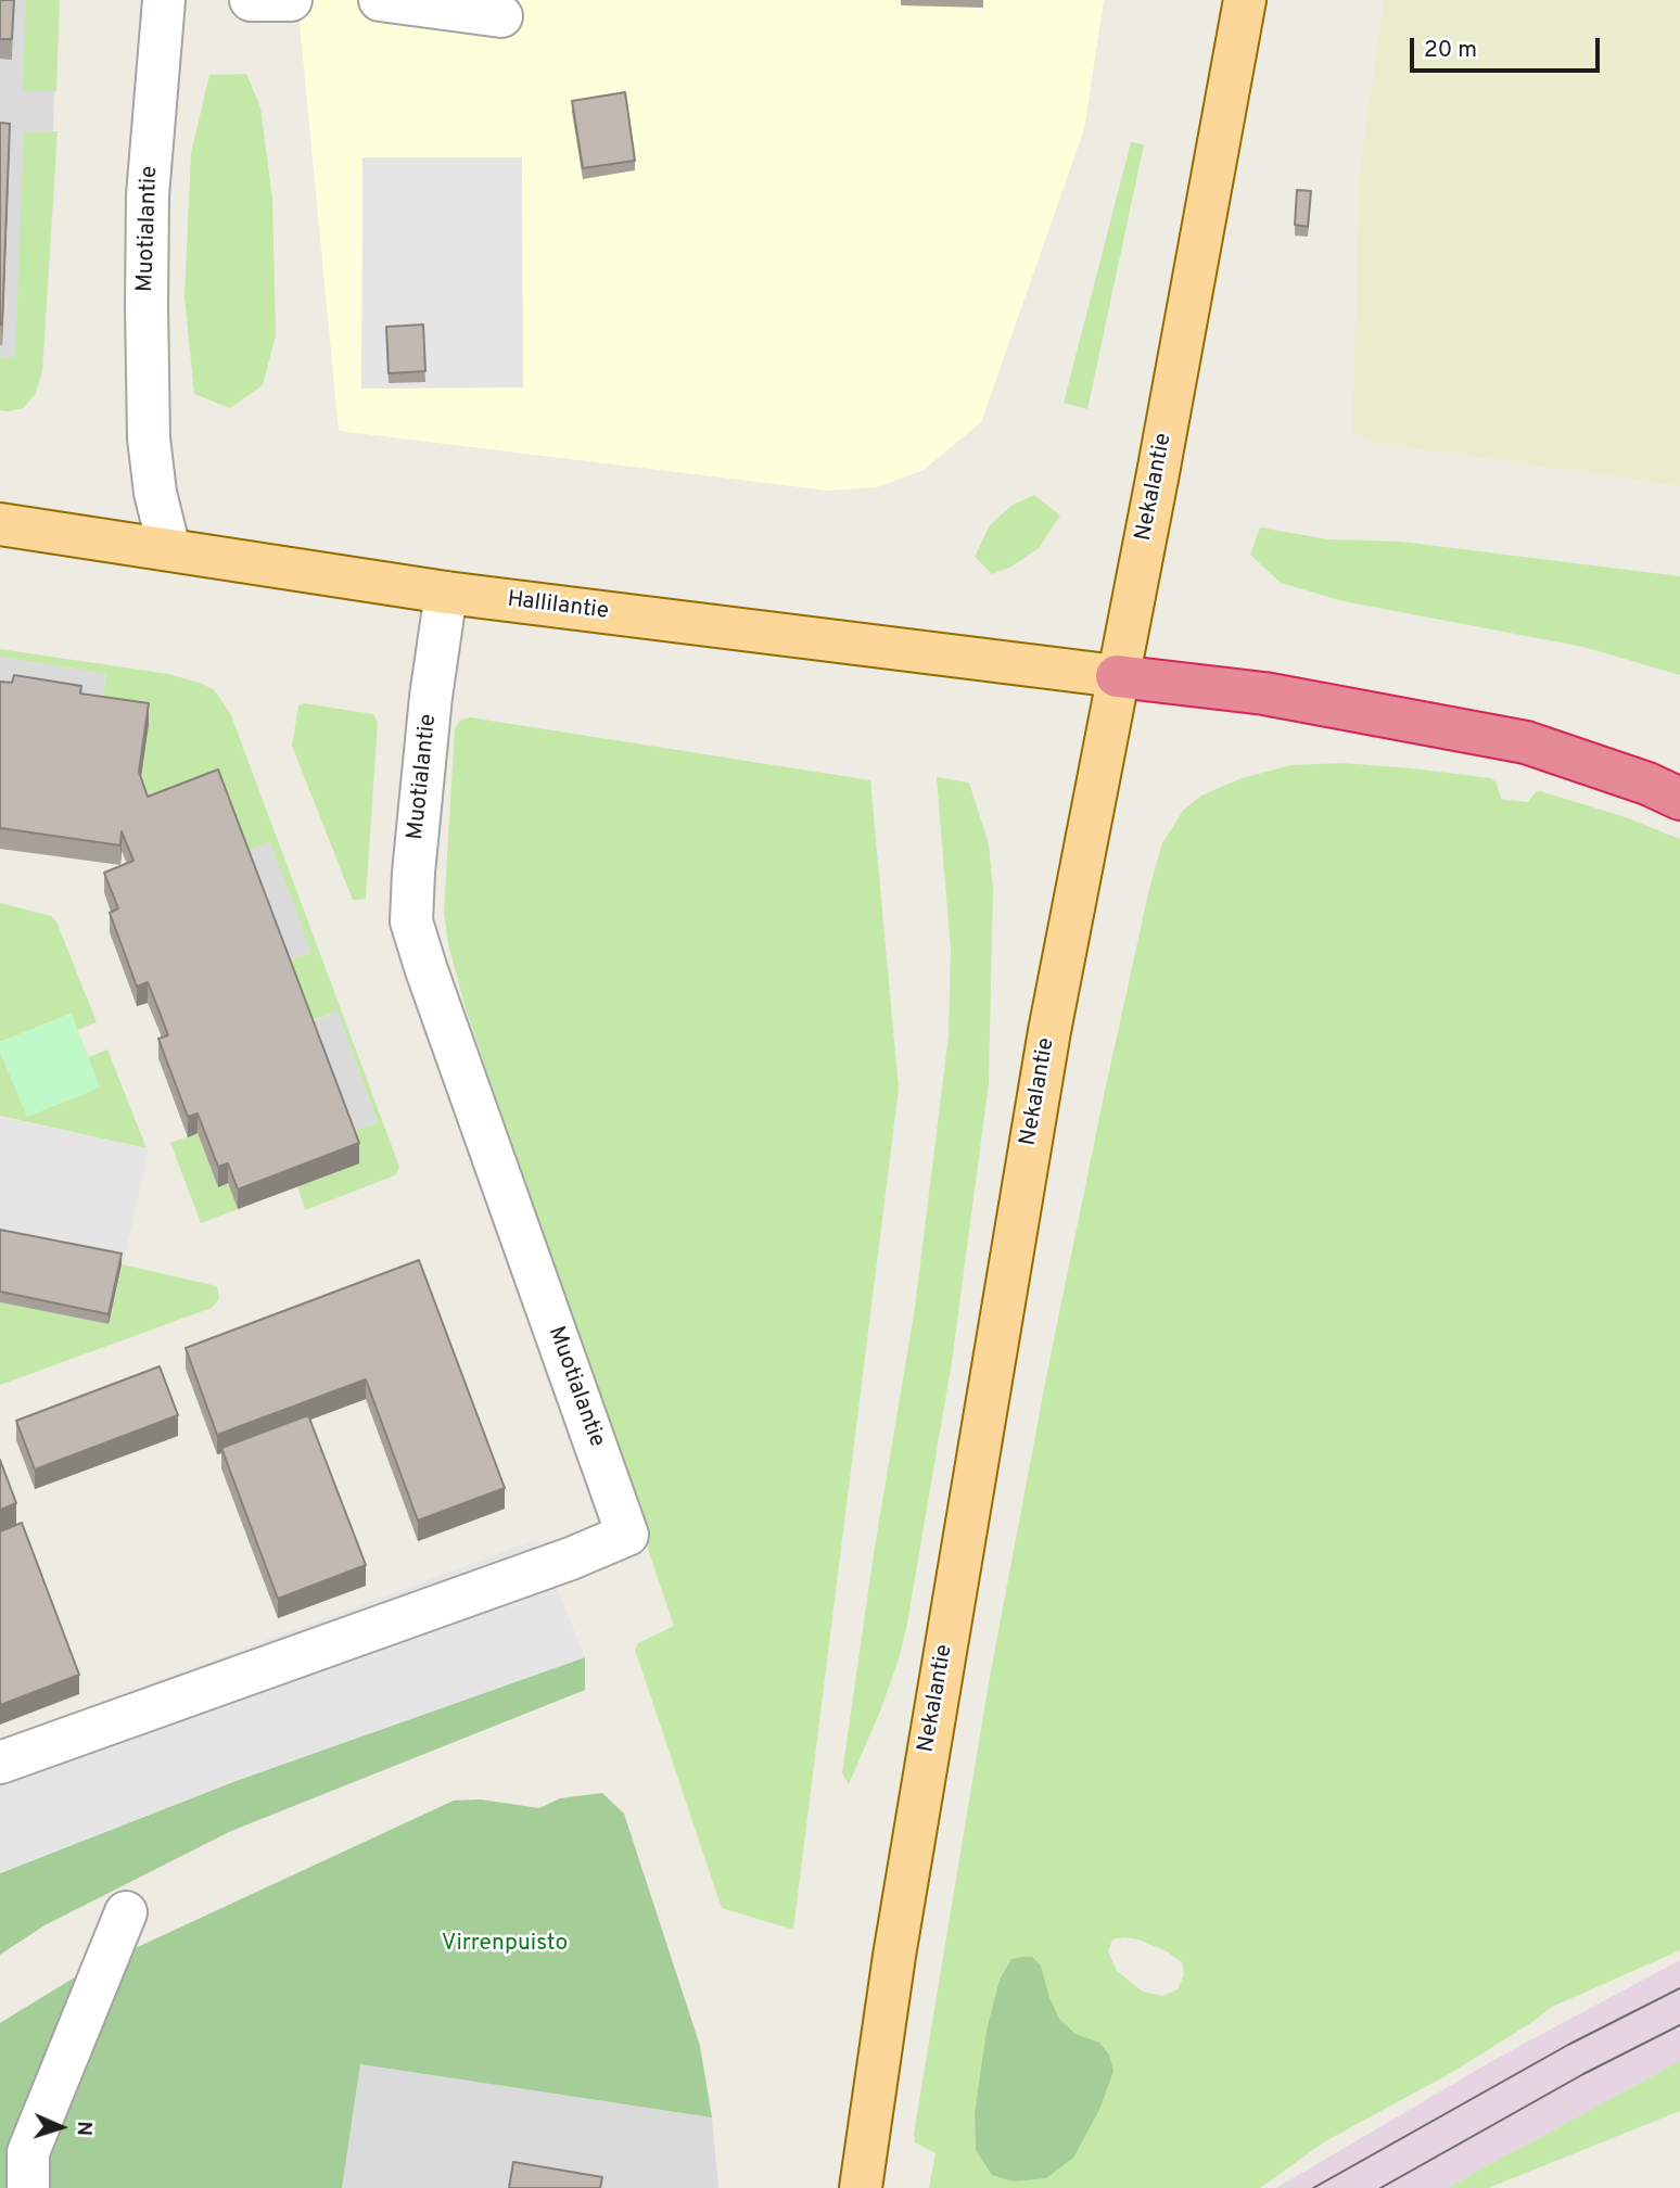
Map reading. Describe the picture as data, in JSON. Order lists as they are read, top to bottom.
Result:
{
  "streets": {
    "main road": ["Nekalantie", "Hallilantie"],
    "street": ["Muotialantie"]
  },
  "crossings": [
    ["Muotialantie", "Hallilantie"],
    ["Nekalantie", "Hallilantie"]
  ],
  "parks": ["Virrenpuisto"],
  "scale_bar": "20 m",
  "north": "right"
}
